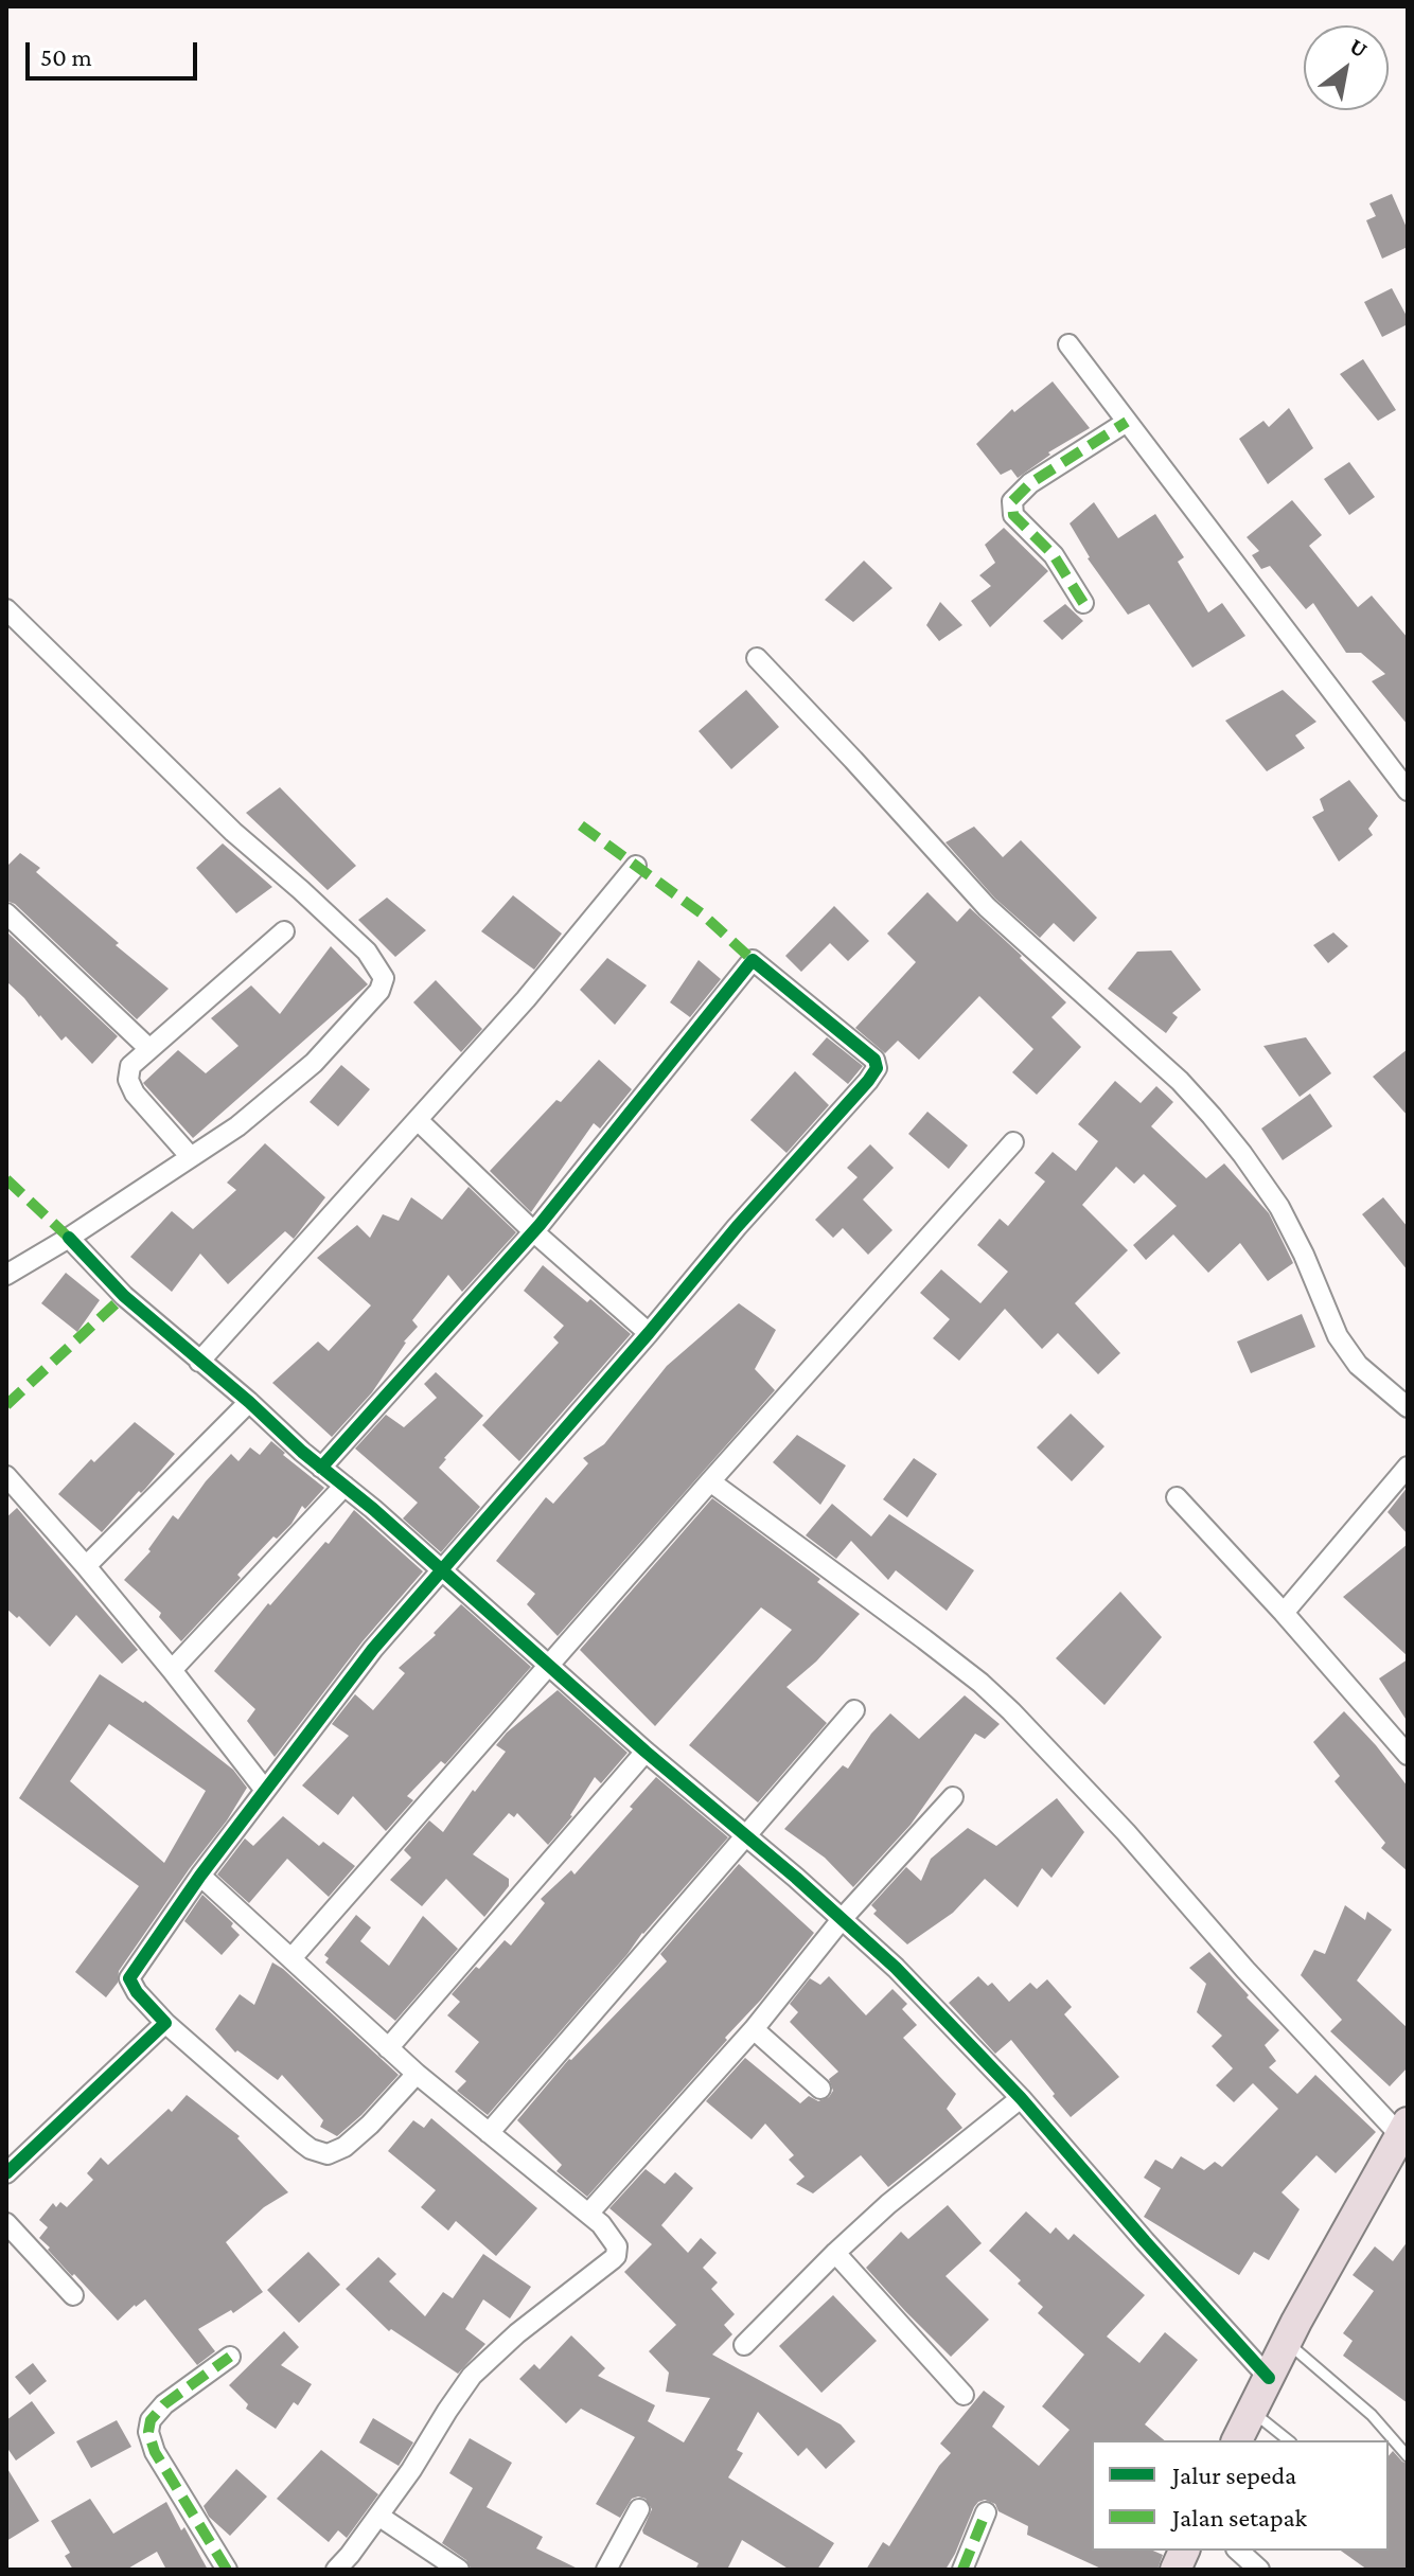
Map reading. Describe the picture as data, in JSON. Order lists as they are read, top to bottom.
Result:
{
  "legend": ["Jalur sepeda", "Jalan setapak"],
  "scale_bar": "50 m",
  "north": "top right"
}
